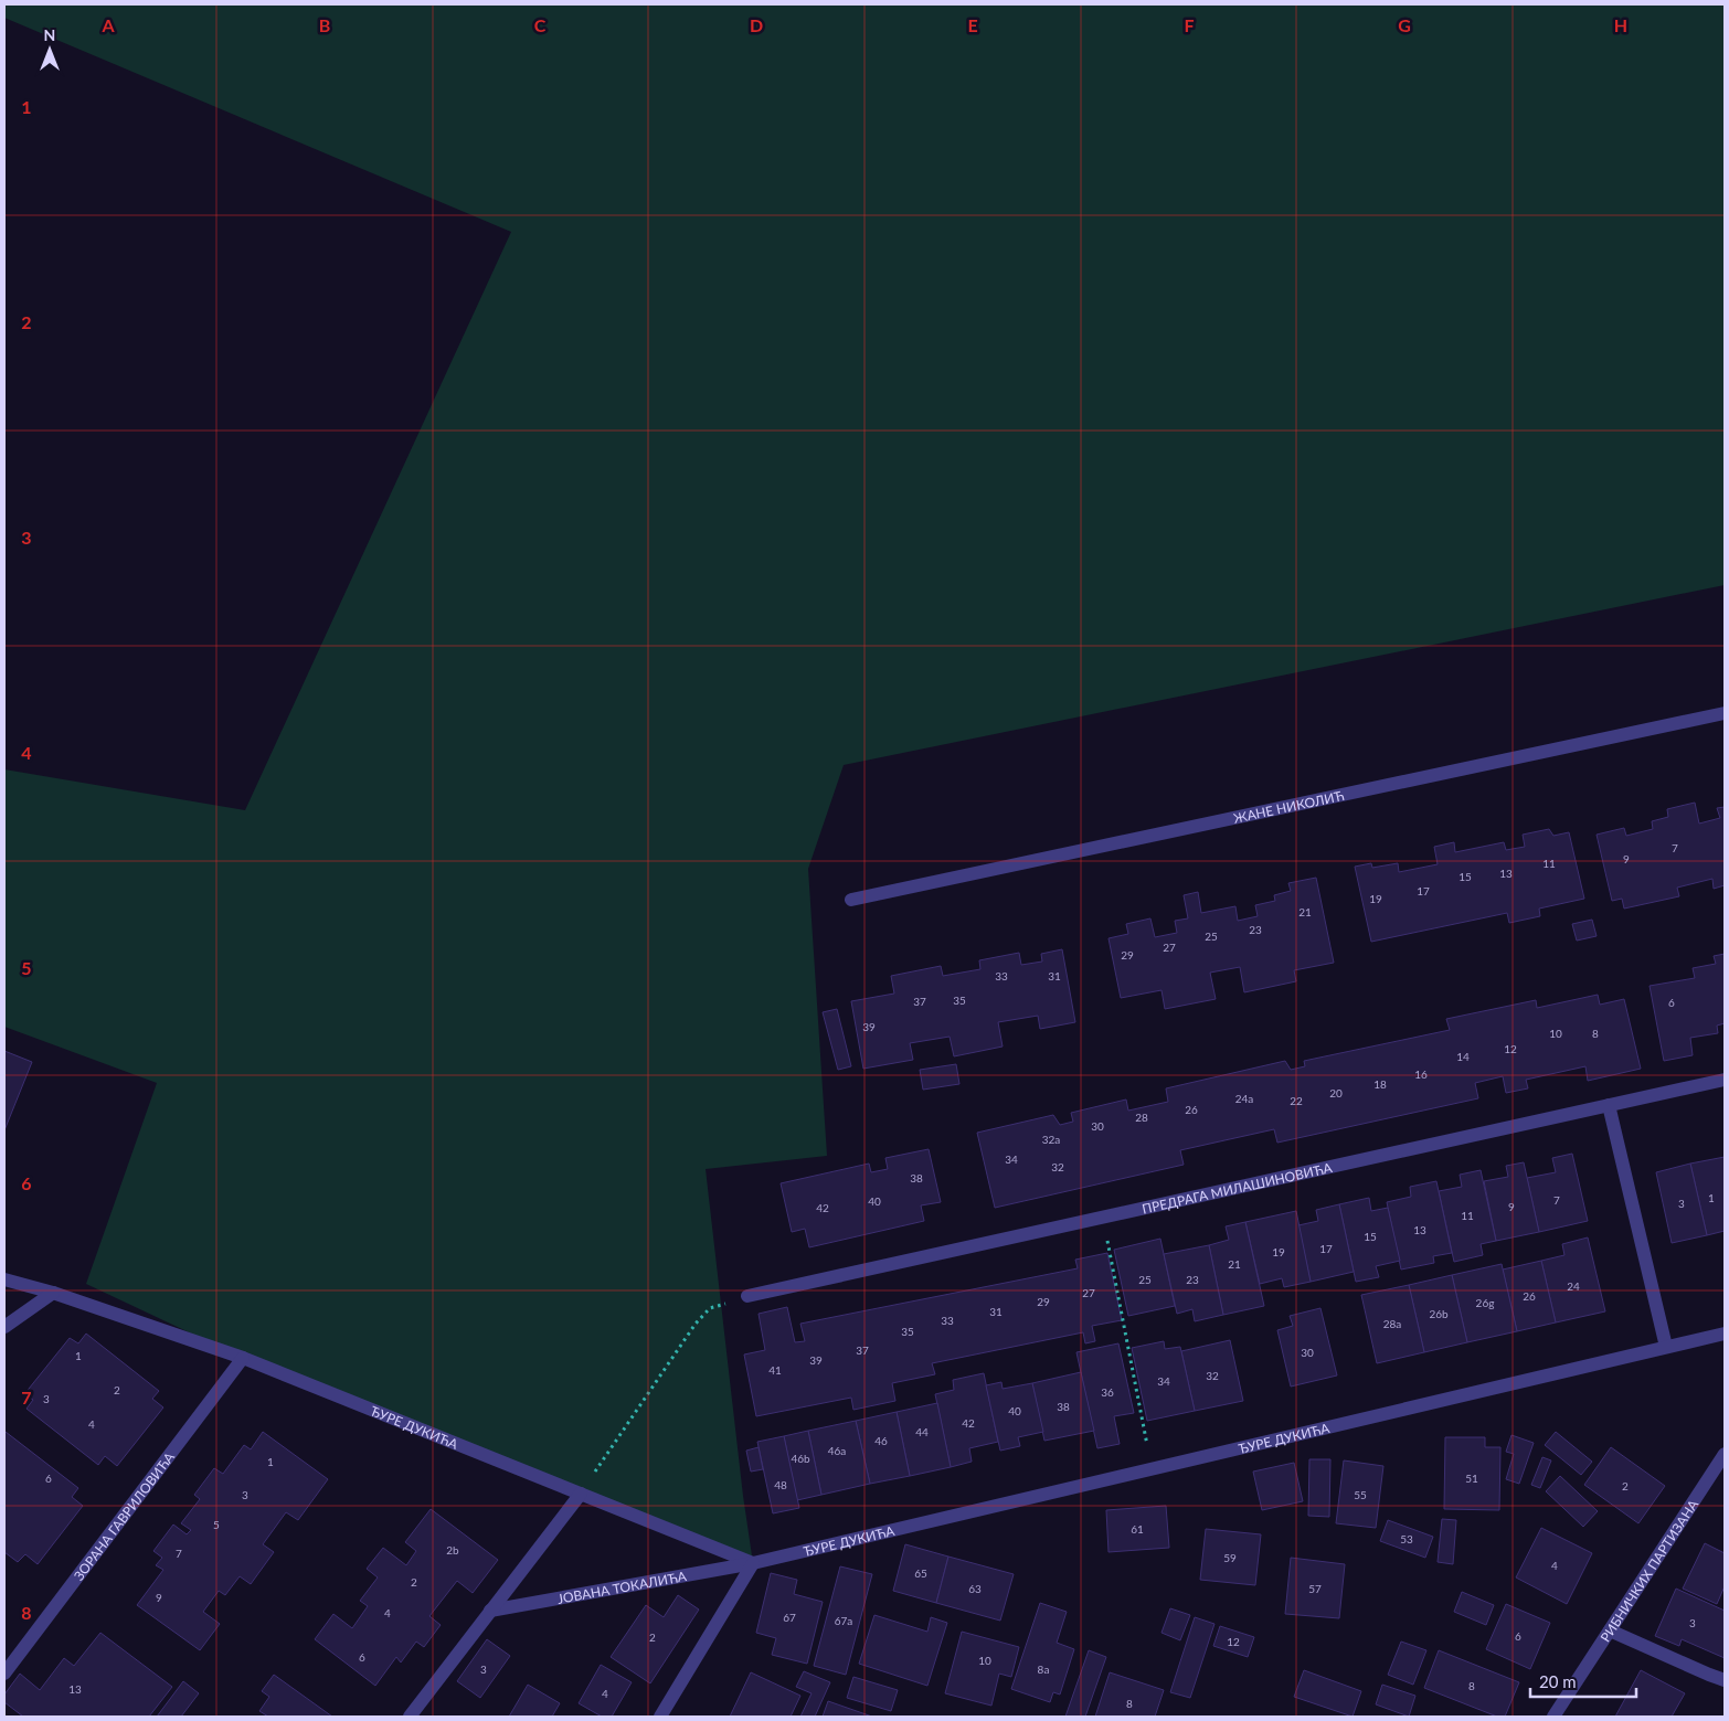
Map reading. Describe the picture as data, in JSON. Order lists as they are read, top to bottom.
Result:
{
  "streets": {
    "street": [
      "ЖАНЕ НИКОЛИЋ",
      "ПРЕДРАГА МИЛАШИНОВИЋА",
      "ЂУРЕ ДУКИЋА",
      "ЗОРАНА ГАВРИЛОВИЋА",
      "РИБНИЧКИХ ПАРТИЗАНА",
      "ЈОВАНА ТОКАЛИЋА"
    ]
  },
  "crossings": [
    ["ЂУРЕ ДУКИЋА", "ЗОРАНА ГАВРИЛОВИЋА"],
    ["ЂУРЕ ДУКИЋА", "ЈОВАНА ТОКАЛИЋА"]
  ],
  "house_numbers": [
    "7",
    "9",
    "11",
    "13",
    "15",
    "17",
    "19",
    "21",
    "23",
    "25",
    "27",
    "29",
    "33",
    "31",
    "35",
    "37",
    "6",
    "39",
    "10",
    "8",
    "12",
    "14",
    "16",
    "18",
    "20",
    "24a",
    "22",
    "26",
    "28",
    "30",
    "32a",
    "34",
    "32",
    "38",
    "1",
    "7",
    "40",
    "3",
    "9",
    "42",
    "11",
    "13",
    "15",
    "17",
    "19",
    "21",
    "25",
    "23",
    "24",
    "27",
    "26",
    "29",
    "26g",
    "31",
    "26b",
    "33",
    "28a",
    "35",
    "37",
    "30",
    "1",
    "39",
    "41",
    "32",
    "34",
    "2",
    "36",
    "3",
    "38",
    "40",
    "42",
    "4",
    "44",
    "46",
    "46a",
    "46b",
    "1",
    "6",
    "51",
    "48",
    "2",
    "3",
    "55",
    "5",
    "61",
    "53",
    "2b",
    "7",
    "59",
    "4",
    "65",
    "2",
    "63",
    "57",
    "9",
    "4",
    "67",
    "67a",
    "3",
    "6",
    "2",
    "12",
    "6",
    "10",
    "3",
    "8a",
    "8",
    "13",
    "4",
    "8"
  ],
  "scale_bar": "20 m",
  "north": "top",
  "grid": {
    "columns": [
      "A",
      "B",
      "C",
      "D",
      "E",
      "F",
      "G",
      "H"
    ],
    "rows": [
      "1",
      "2",
      "3",
      "4",
      "5",
      "6",
      "7",
      "8"
    ]
  }
}
